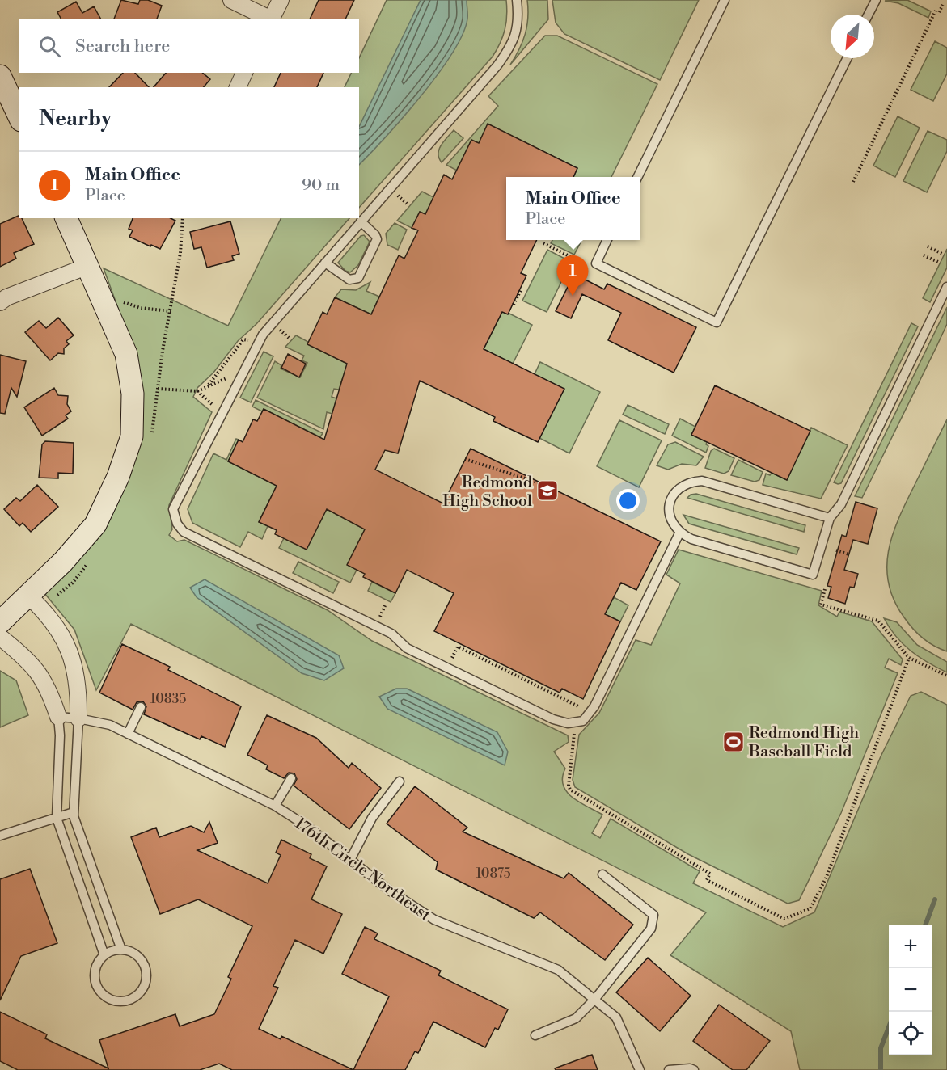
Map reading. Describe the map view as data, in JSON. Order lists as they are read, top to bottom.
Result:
{
  "streets": {
    "lane": ["176th Circle Northeast"]
  },
  "places": {
    "school or university": ["Redmond High School"],
    "sports": ["Redmond High Baseball Field"]
  },
  "house_numbers": ["10835", "10875"],
  "north": "bottom left",
  "page": {
    "search": "Search here",
    "heading": "Nearby",
    "list": [
      {
        "mark": "1",
        "name": "Main Office",
        "note": "Place",
        "value": "90 m"
      }
    ],
    "popup": ["Main Office", "Place"],
    "pins": "1",
    "map_buttons": ["+", "−"]
  }
}
